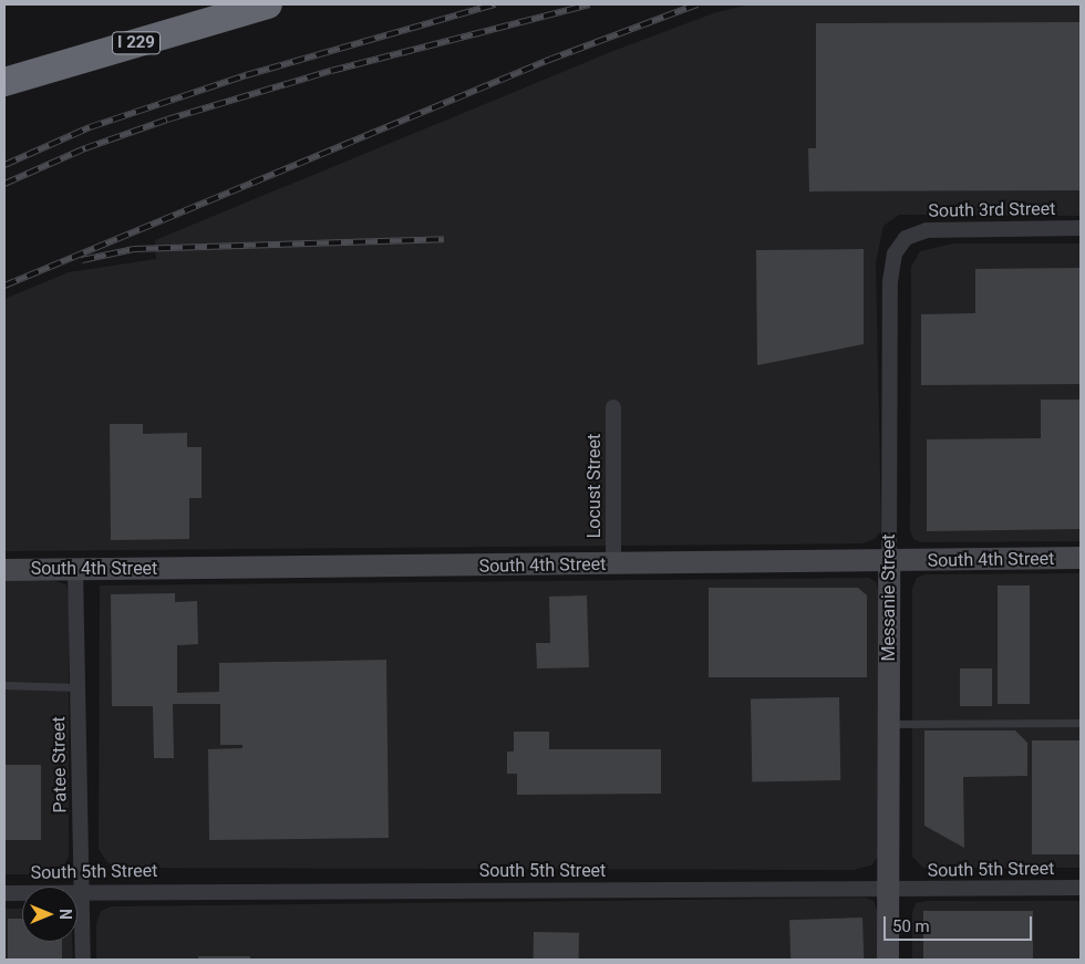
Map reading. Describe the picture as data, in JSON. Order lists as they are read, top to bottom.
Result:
{
  "streets": {
    "highway": ["I 229"],
    "main road": ["South 4th Street", "Messanie Street"],
    "street": [
      "South 3rd Street",
      "Locust Street",
      "Patee Street",
      "South 5th Street"
    ]
  },
  "crossings": [
    ["South 3rd Street", "Messanie Street"],
    ["Locust Street", "South 4th Street"],
    ["South 4th Street", "Messanie Street"],
    ["South 4th Street", "Patee Street"],
    ["Messanie Street", "South 5th Street"],
    ["Patee Street", "South 5th Street"]
  ],
  "scale_bar": "50 m",
  "north": "right"
}
